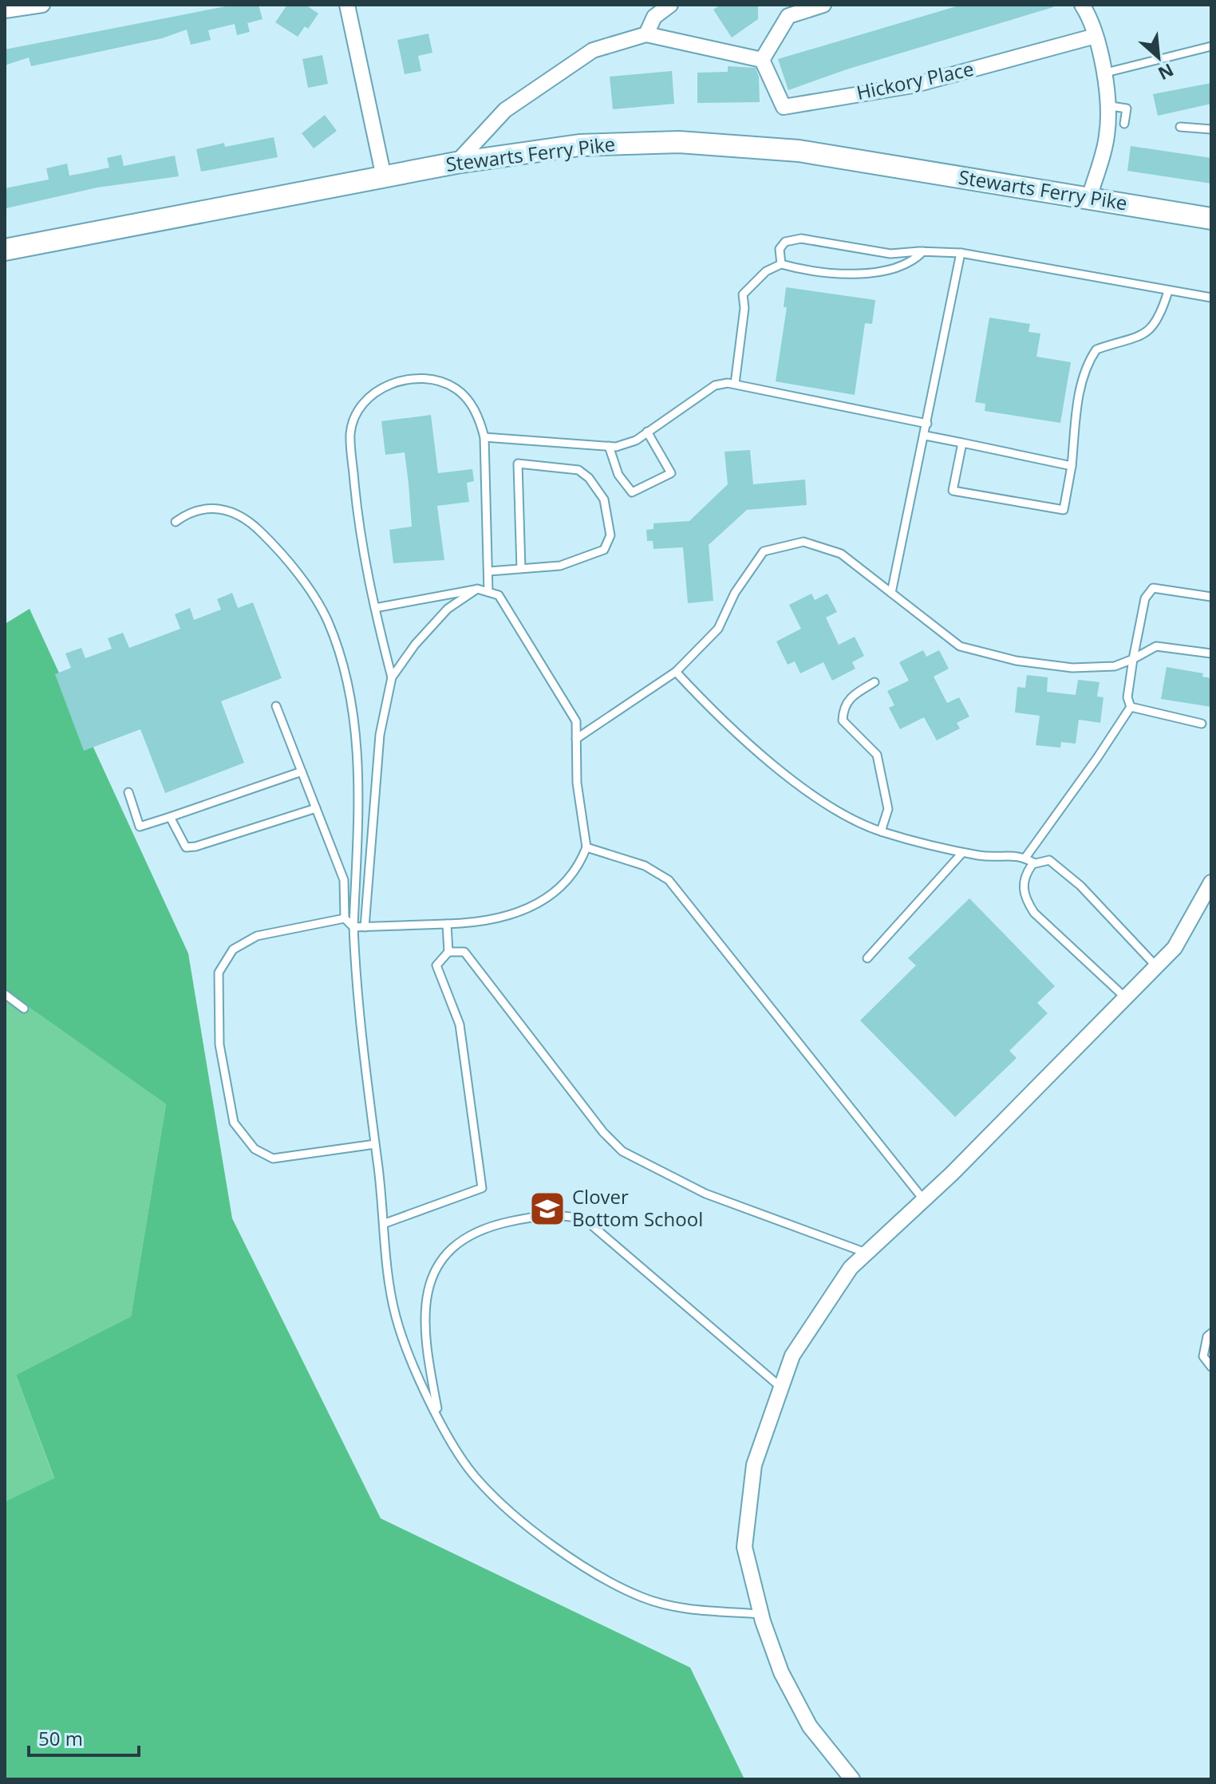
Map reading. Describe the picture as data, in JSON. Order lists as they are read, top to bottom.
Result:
{
  "streets": {
    "main road": ["Stewarts Ferry Pike"],
    "street": ["Hickory Place"]
  },
  "places": {
    "school or university": ["Clover Bottom School"]
  },
  "scale_bar": "50 m",
  "north": "bottom right"
}
